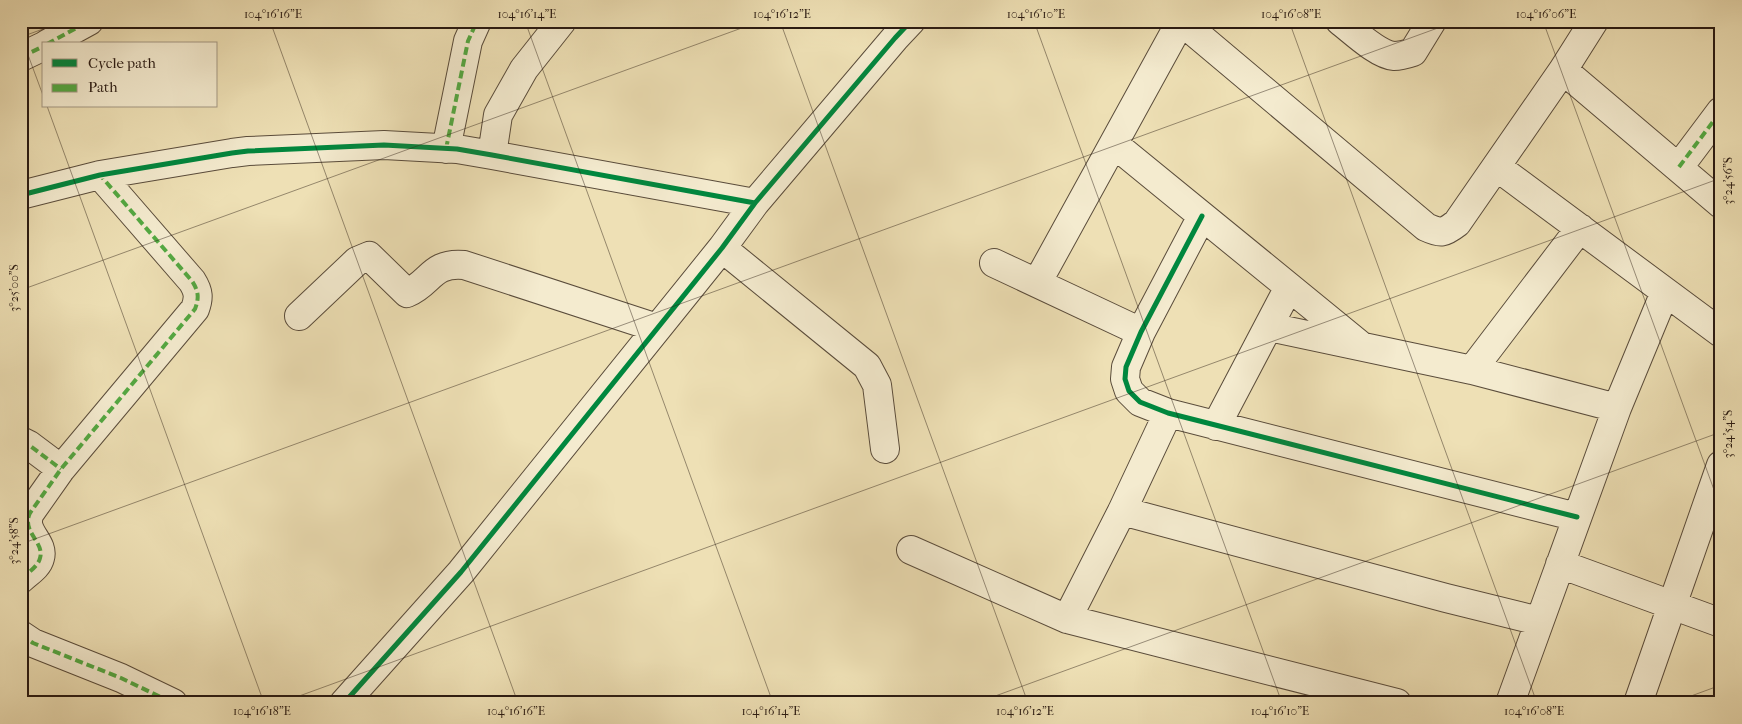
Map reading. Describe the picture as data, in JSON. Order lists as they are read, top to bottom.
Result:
{
  "legend": ["Cycle path", "Path"],
  "coordinates": [
    "104°16'16\"E",
    "104°16'14\"E",
    "104°16'12\"E",
    "104°16'10\"E",
    "104°16'08\"E",
    "104°16'06\"E",
    "3°24'56\"S",
    "3°25'00\"S",
    "3°24'54\"S",
    "3°24'58\"S",
    "104°16'18\"E"
  ]
}
